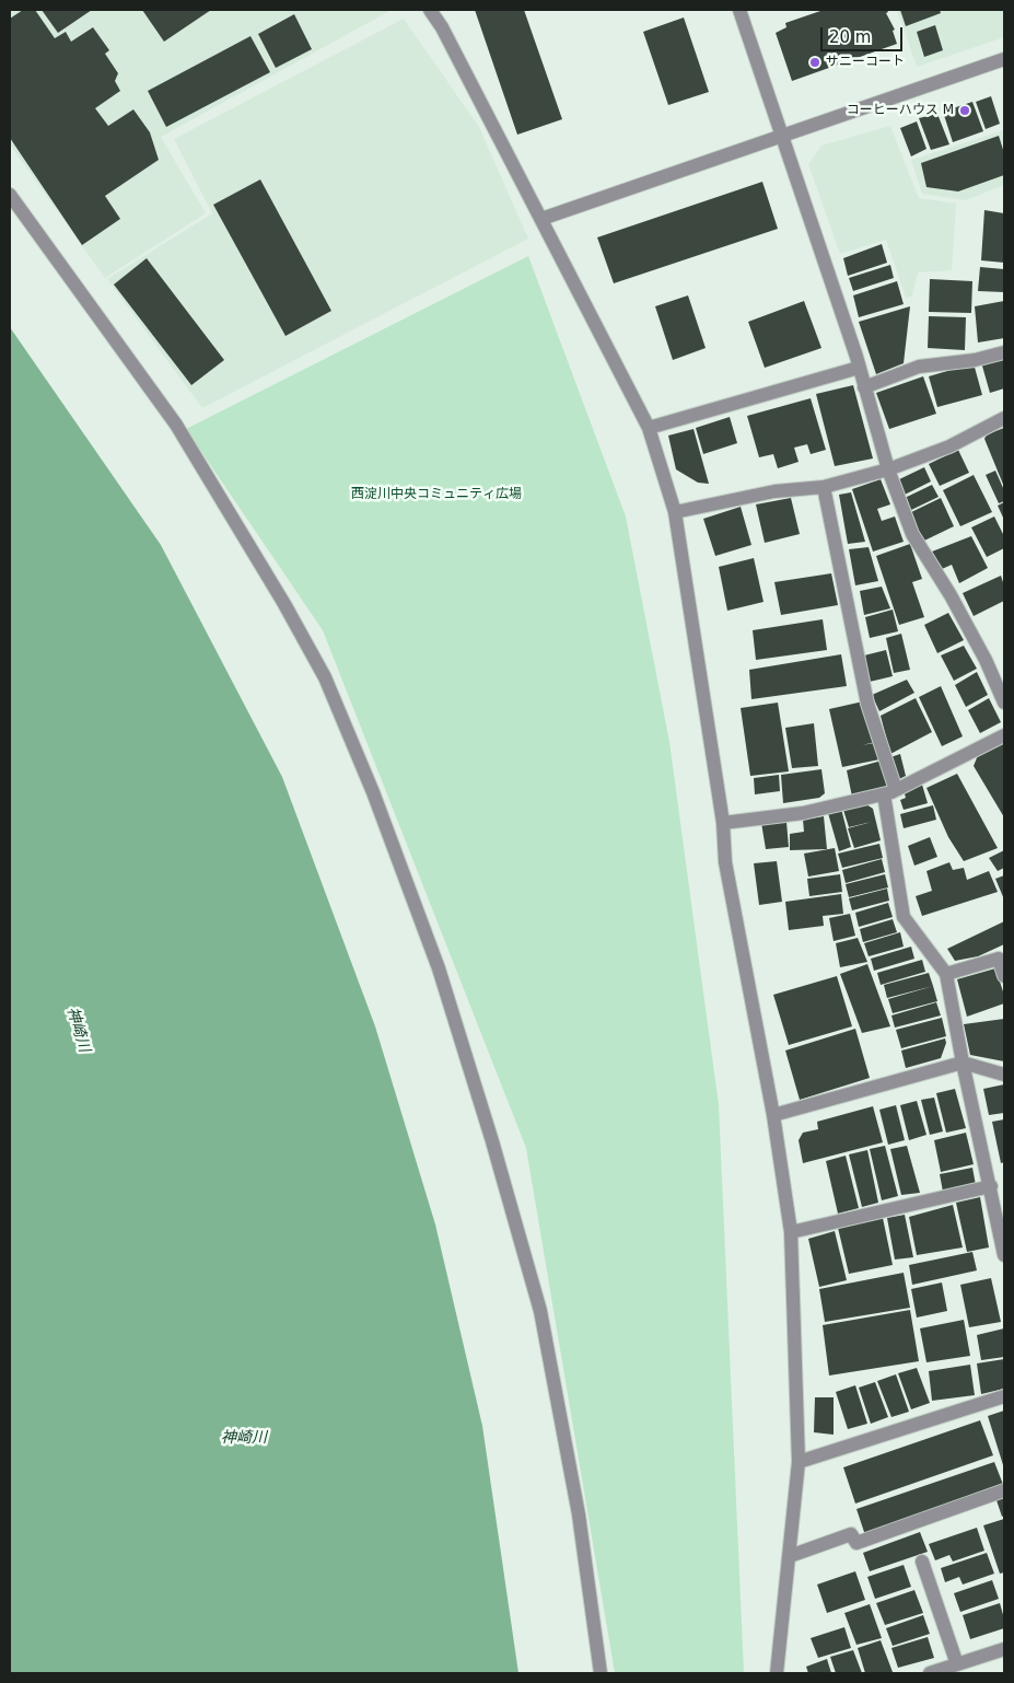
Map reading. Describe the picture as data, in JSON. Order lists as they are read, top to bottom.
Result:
{
  "water": ["神崎川"],
  "parks": ["西淀川中央コミュニティ広場"],
  "places": ["サニーコート", "コーヒーハウス M"],
  "scale_bar": "20 m"
}
